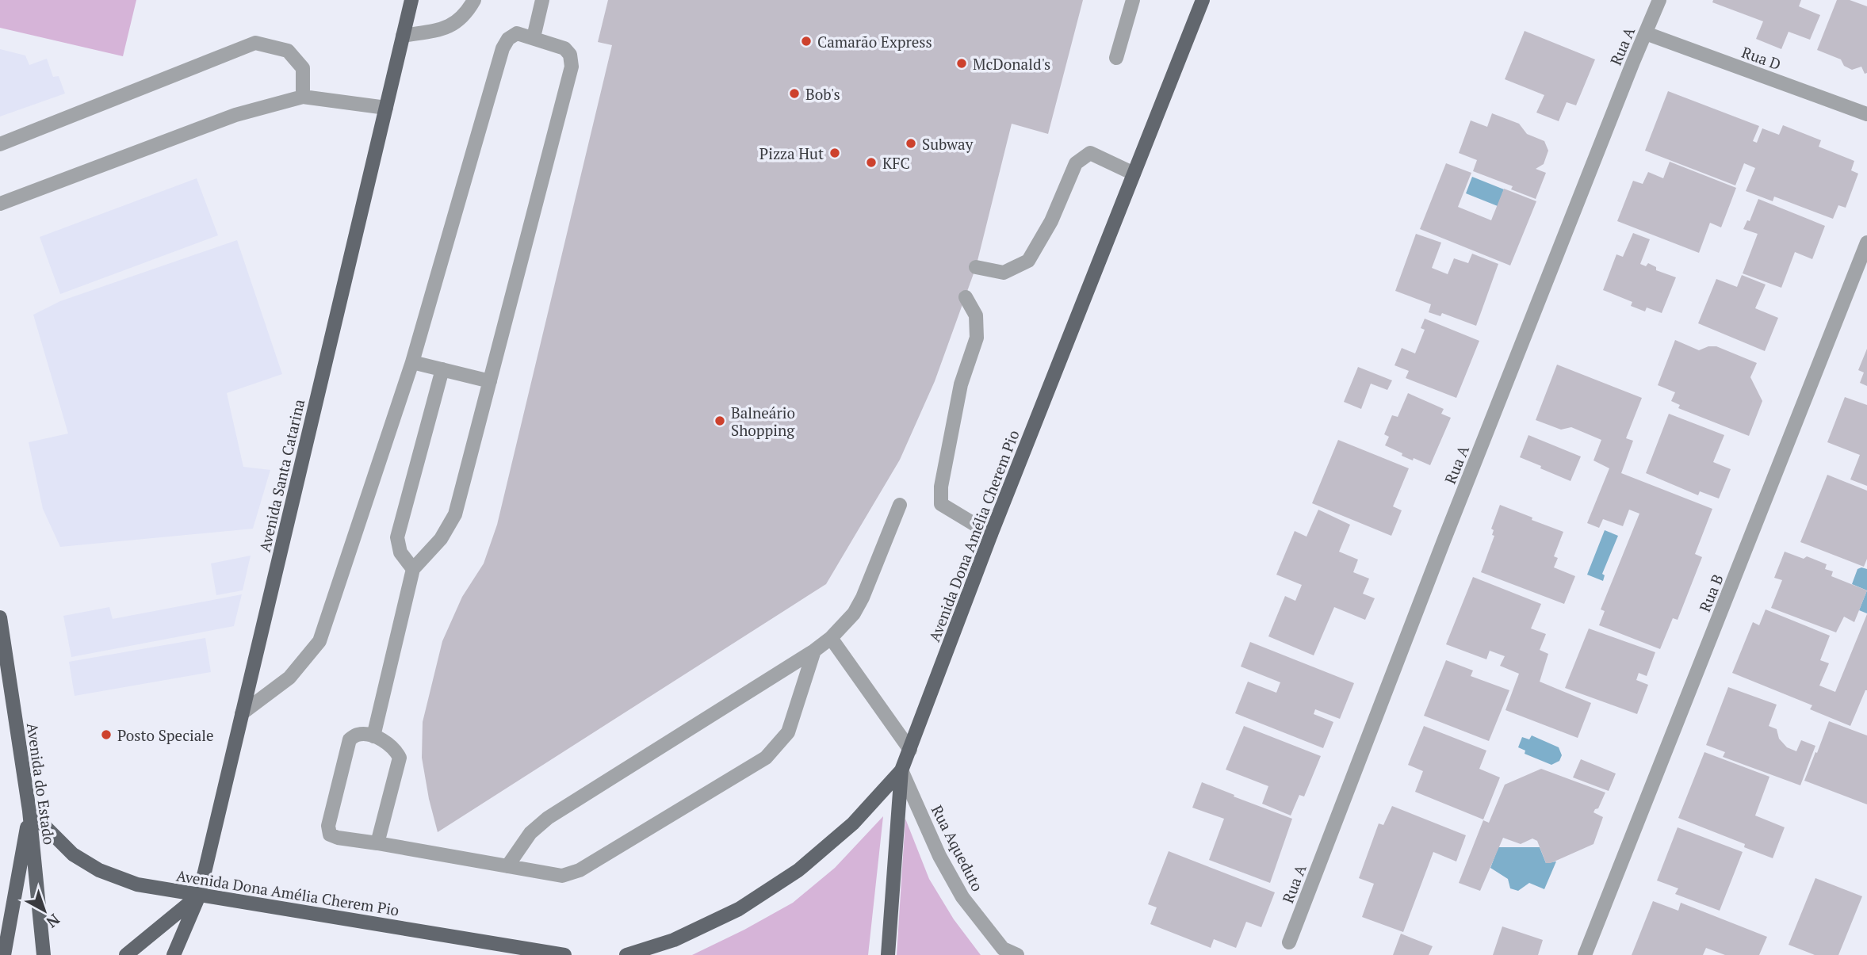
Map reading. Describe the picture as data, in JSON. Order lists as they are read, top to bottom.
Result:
{
  "streets": {
    "main road": ["Avenida Santa Catarina", "Avenida Dona Amélia Cherem Pio", "Avenida do Estado"],
    "street": [
      "Rua A",
      "Rua D",
      "Rua B",
      "Rua Aqueduto"
    ]
  },
  "crossings": [
    ["Rua A", "Rua D"],
    ["Avenida Santa Catarina", "Avenida Dona Amélia Cherem Pio"],
    ["Avenida Dona Amélia Cherem Pio", "Avenida do Estado"],
    ["Avenida Dona Amélia Cherem Pio", "Rua Aqueduto"]
  ],
  "places": [
    "Camarão Express",
    "McDonald's",
    "Bob's",
    "Subway",
    "Pizza Hut",
    "KFC",
    "Balneário Shopping",
    "Posto Speciale"
  ],
  "north": "bottom right"
}
